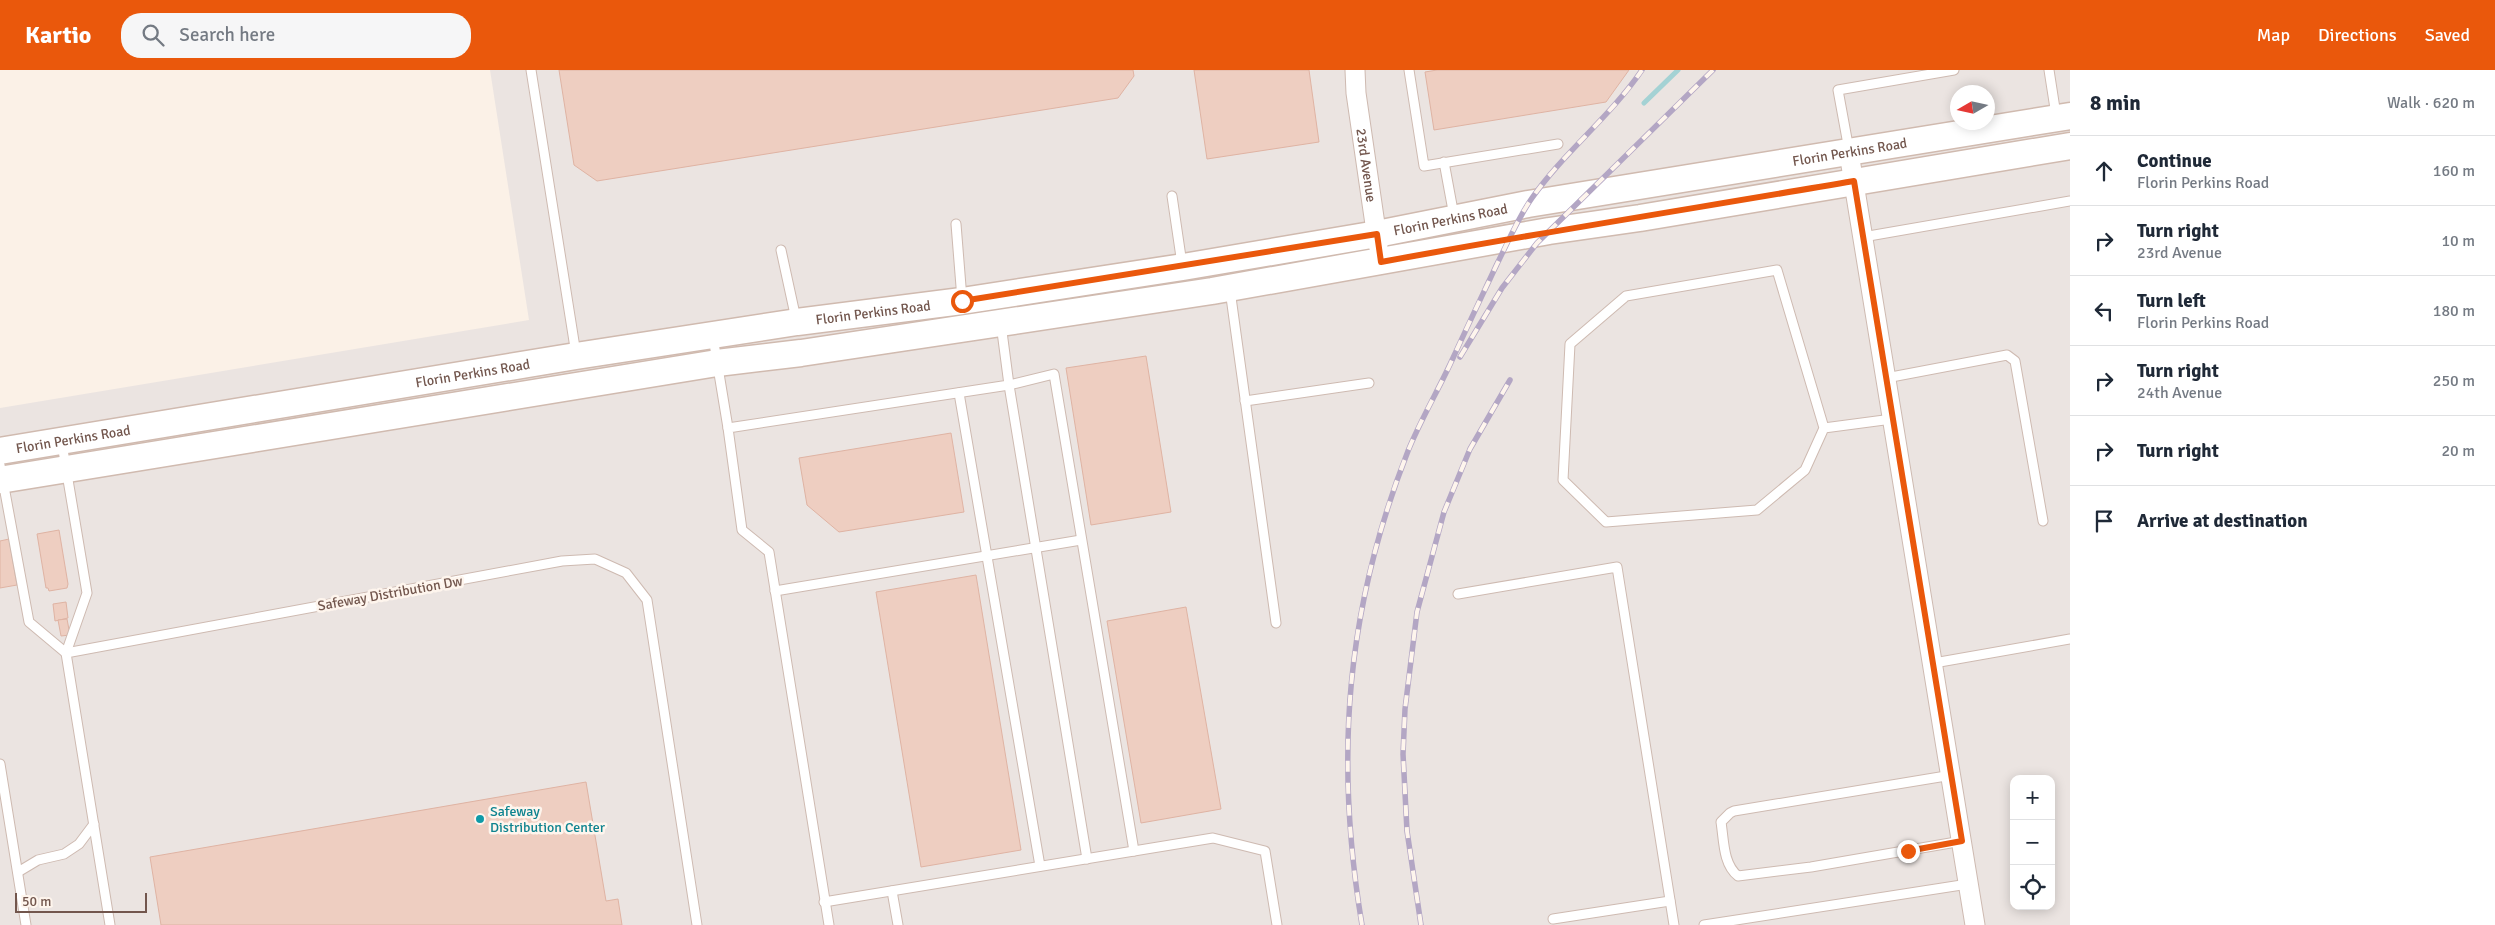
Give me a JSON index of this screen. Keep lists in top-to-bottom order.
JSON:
{
  "streets": {
    "main road": ["Florin Perkins Road"],
    "street": ["23rd Avenue"],
    "lane": ["Safeway Distribution Dw"]
  },
  "crossings": [
    ["Florin Perkins Road", "23rd Avenue"]
  ],
  "places": ["Safeway Distribution Center"],
  "scale_bar": "50 m",
  "north": "left",
  "page": {
    "header": "Kartio",
    "search": "Search here",
    "nav": ["Map", "Directions", "Saved"],
    "heading": ["8 min", "Walk · 620 m"],
    "list": [
      ["Continue", "Florin Perkins Road", "160 m"],
      ["Turn right", "23rd Avenue", "10 m"],
      ["Turn left", "Florin Perkins Road", "180 m"],
      ["Turn right", "24th Avenue", "250 m"],
      ["Turn right", "20 m"],
      "Arrive at destination"
    ],
    "map_buttons": ["+", "−"],
    "scale": "50 m"
  }
}
